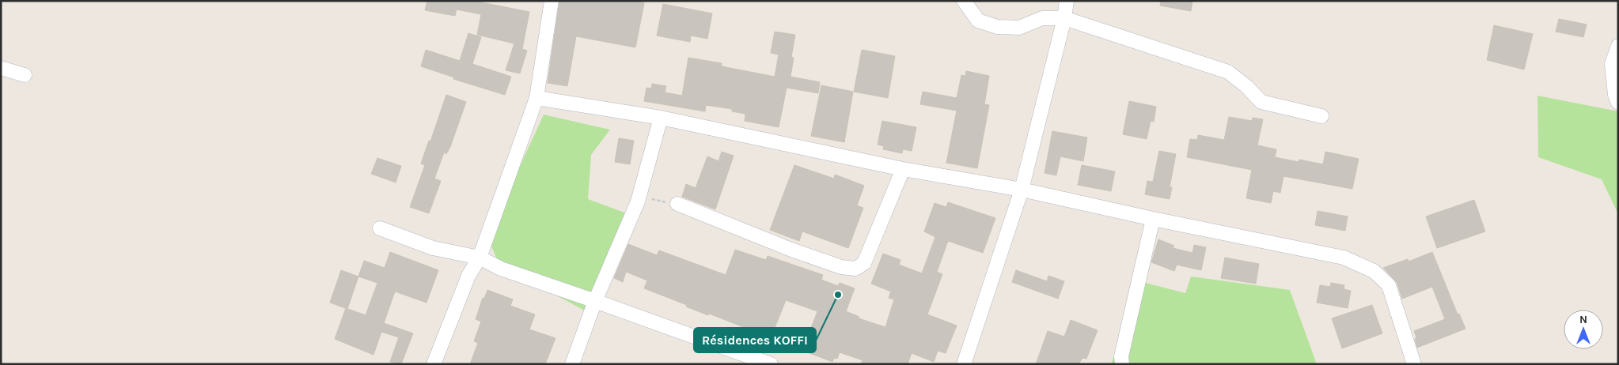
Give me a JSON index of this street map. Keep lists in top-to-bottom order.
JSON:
{
  "places": ["Résidences KOFFI"],
  "north": "top"
}
